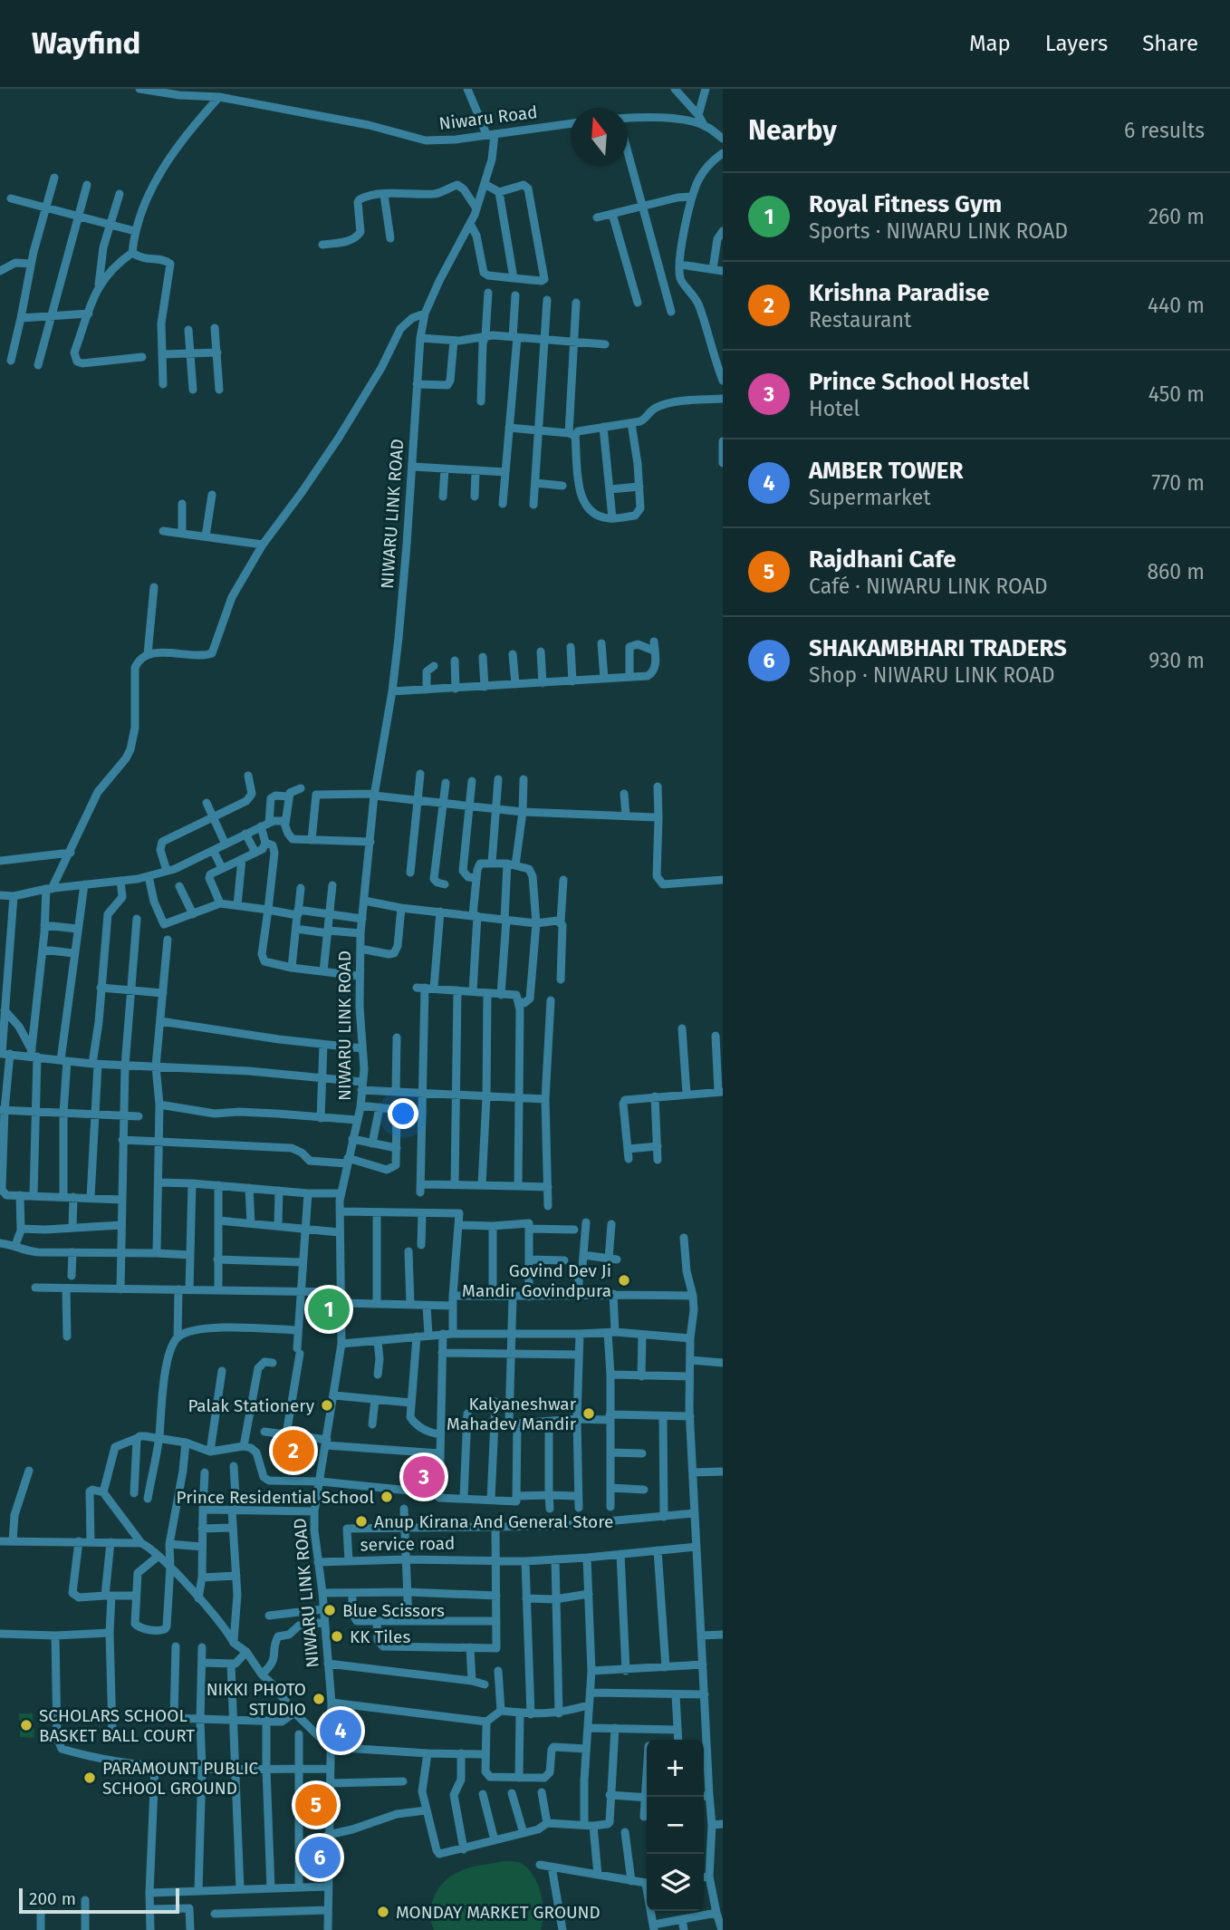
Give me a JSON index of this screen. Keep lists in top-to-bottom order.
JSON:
{
  "streets": {
    "street": ["Niwaru Road", "NIWARU LINK ROAD", "service road"]
  },
  "crossings": [
    ["Niwaru Road", "NIWARU LINK ROAD"],
    ["NIWARU LINK ROAD", "service road"]
  ],
  "places": [
    "Govind Dev Ji Mandir Govindpura",
    "Palak Stationery",
    "Kalyaneshwar Mahadev Mandir",
    "Prince Residential School",
    "Anup Kirana And General Store",
    "Blue Scissors",
    "KK Tiles",
    "NIKKI PHOTO STUDIO",
    "SCHOLARS SCHOOL BASKET BALL COURT",
    "PARAMOUNT PUBLIC SCHOOL GROUND",
    "MONDAY MARKET GROUND"
  ],
  "scale_bar": "200 m",
  "north": "top",
  "page": {
    "header": "Wayfind",
    "nav": ["Map", "Layers", "Share"],
    "heading": ["Nearby", "6 results"],
    "list": [
      {
        "mark": "1",
        "name": "Royal Fitness Gym",
        "note": "Sports · NIWARU LINK ROAD",
        "value": "260 m"
      },
      {
        "mark": "2",
        "name": "Krishna Paradise",
        "note": "Restaurant",
        "value": "440 m"
      },
      {
        "mark": "3",
        "name": "Prince School Hostel",
        "note": "Hotel",
        "value": "450 m"
      },
      {
        "mark": "4",
        "name": "AMBER TOWER",
        "note": "Supermarket",
        "value": "770 m"
      },
      {
        "mark": "5",
        "name": "Rajdhani Cafe",
        "note": "Café · NIWARU LINK ROAD",
        "value": "860 m"
      },
      {
        "mark": "6",
        "name": "SHAKAMBHARI TRADERS",
        "note": "Shop · NIWARU LINK ROAD",
        "value": "930 m"
      }
    ],
    "pins": [
      "1",
      "2",
      "3",
      "4",
      "5",
      "6"
    ],
    "map_buttons": ["+", "−"],
    "scale": "200 m"
  }
}
